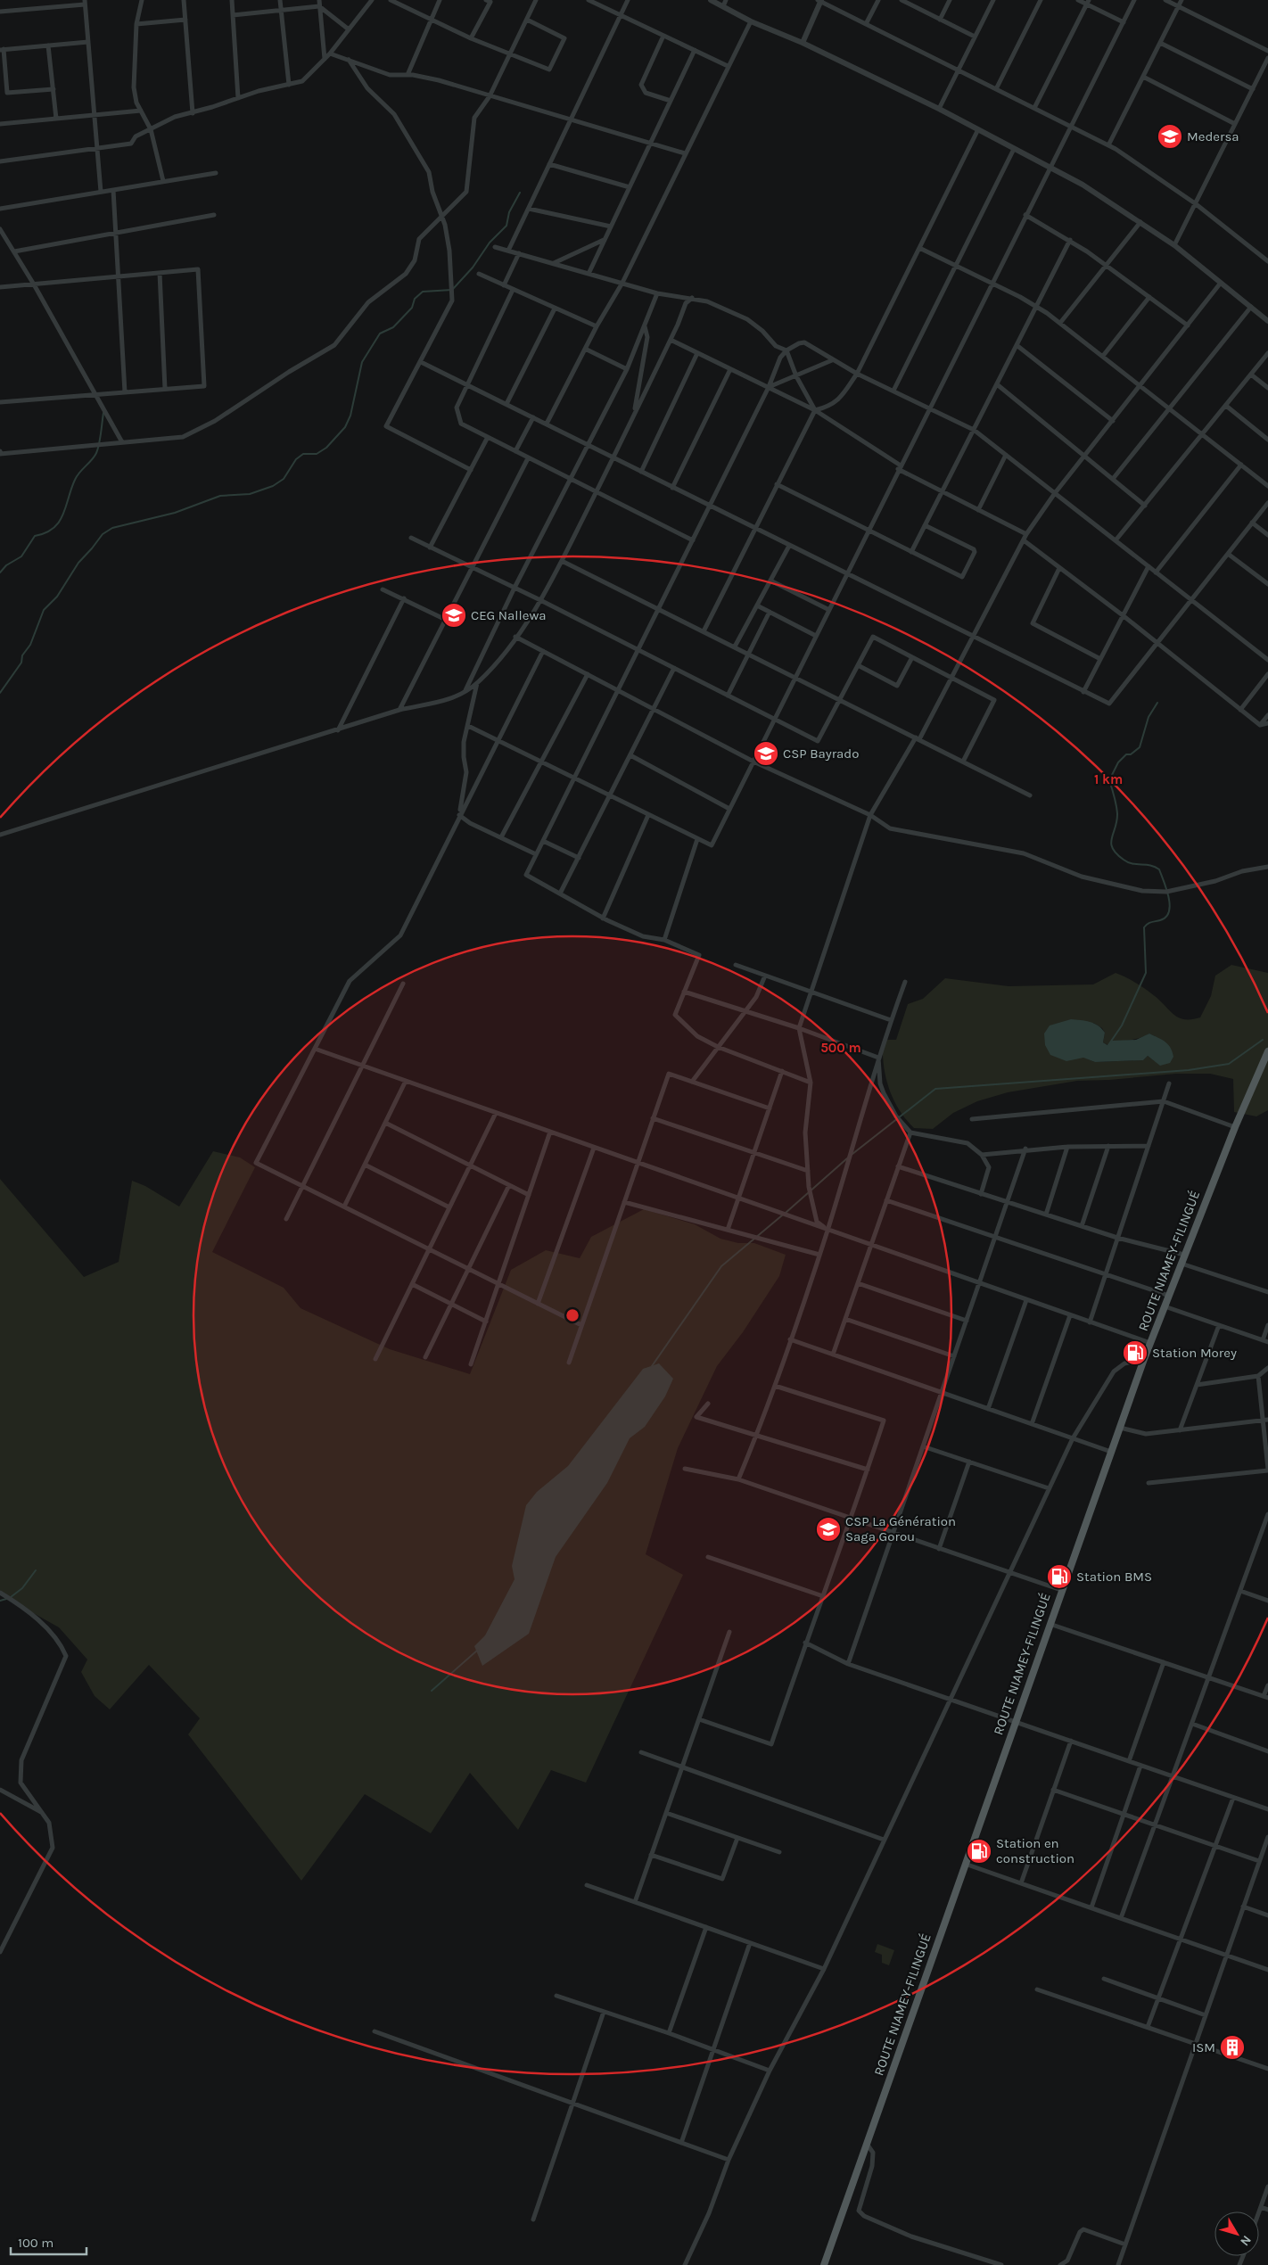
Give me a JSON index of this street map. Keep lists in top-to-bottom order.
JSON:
{
  "streets": {
    "main road": ["ROUTE NIAMEY-FILINGUÉ"]
  },
  "places": {
    "school or university": [
      "Medersa",
      "CEG Nallewa",
      "CSP Bayrado",
      "CSP La Génération Saga Gorou"
    ],
    "fuel station": ["Station Morey", "Station BMS", "Station en construction"],
    "building": ["ISM"]
  },
  "scale_bar": "100 m",
  "north": "bottom right",
  "rings": ["1 km", "500 m"]
}
